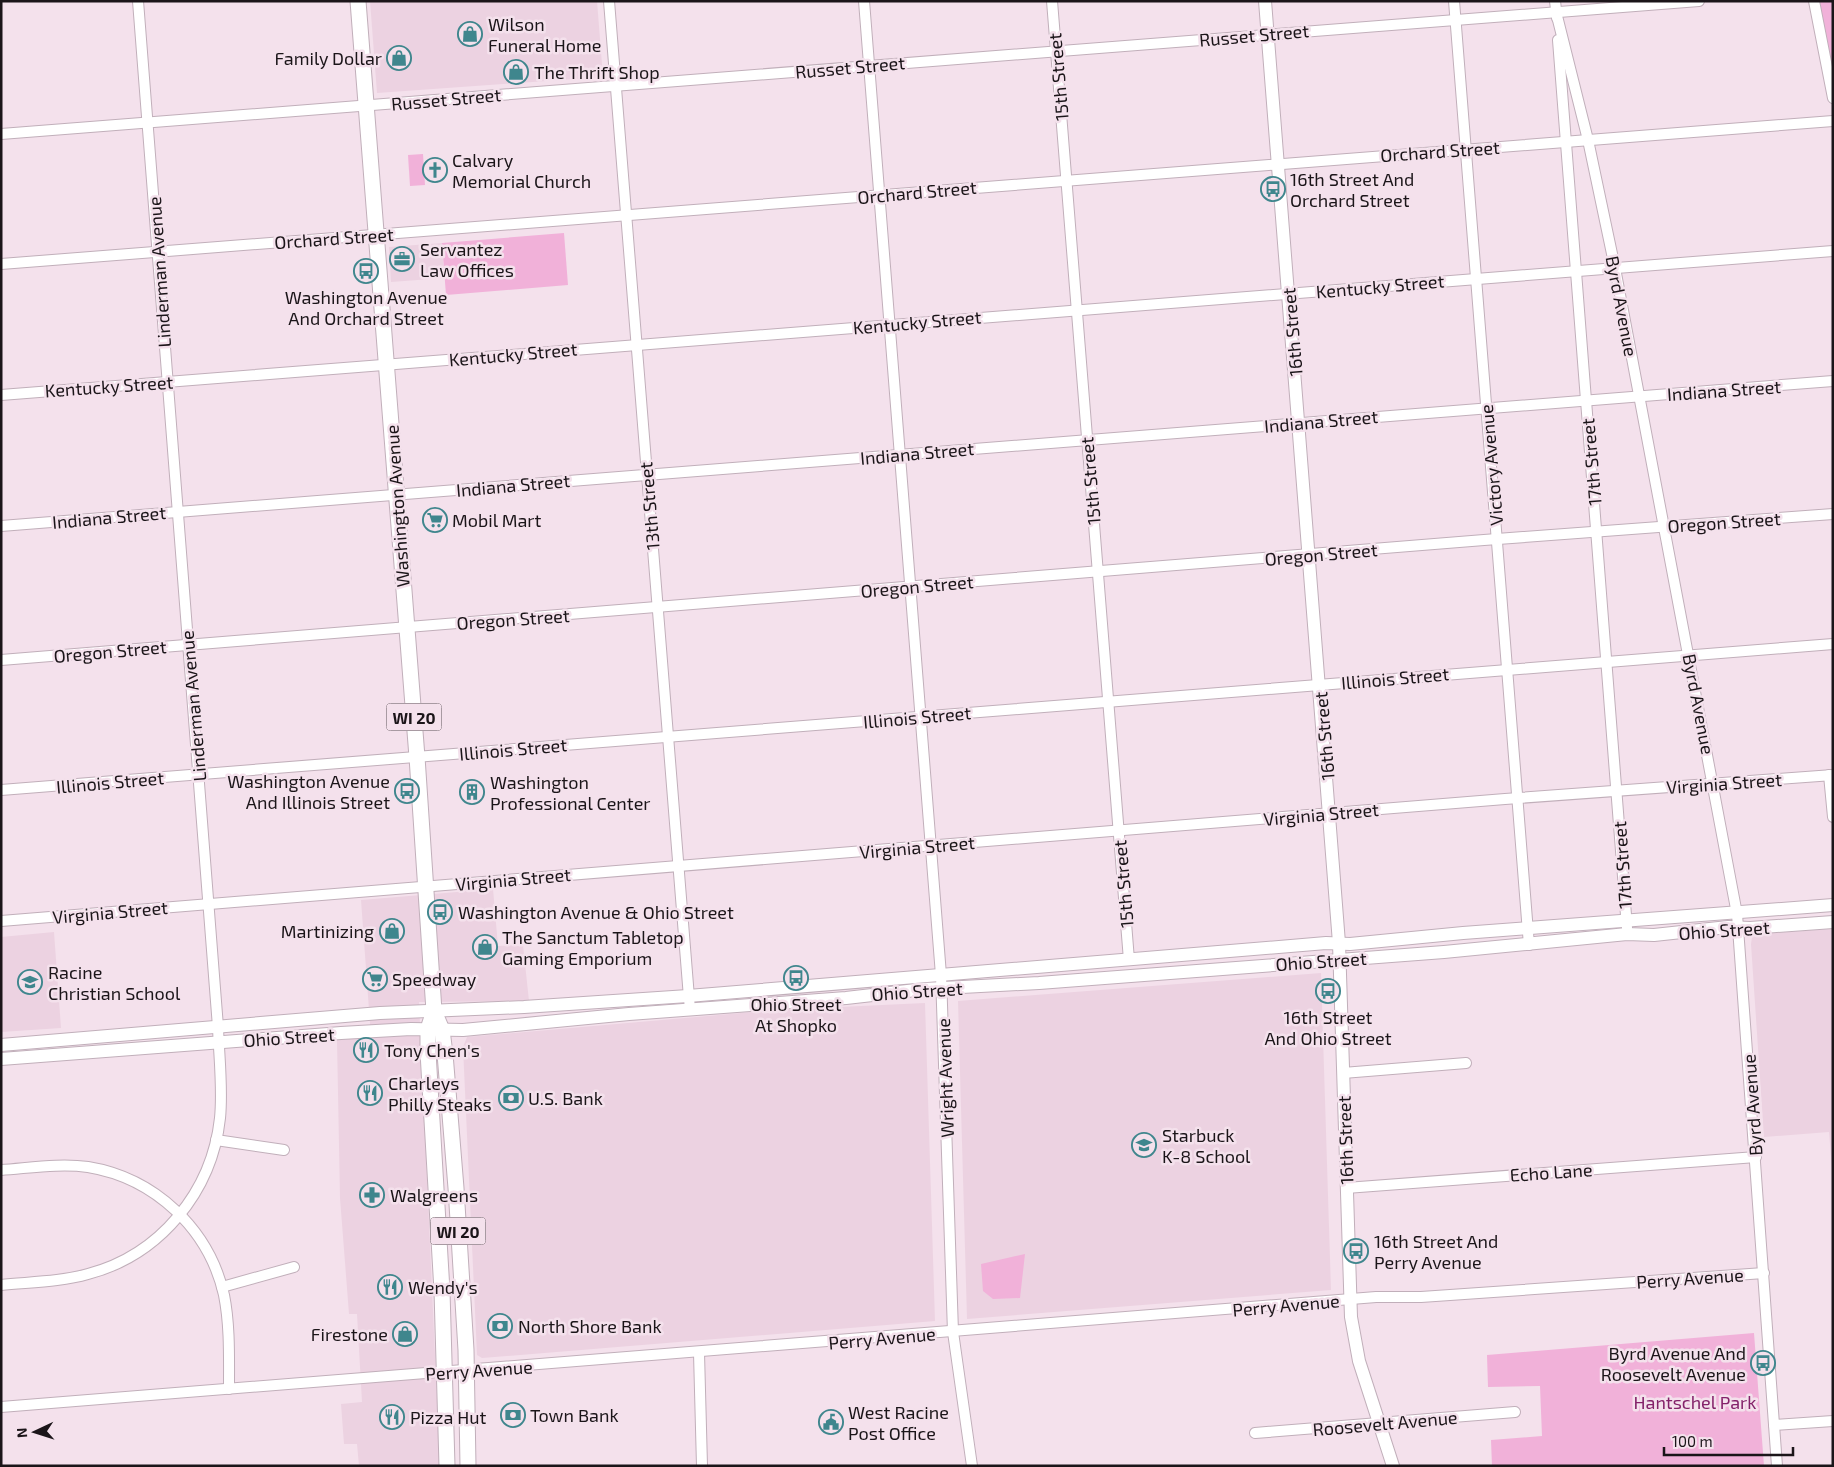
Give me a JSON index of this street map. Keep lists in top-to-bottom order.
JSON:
{
  "streets": {
    "main road": ["Washington Avenue", "WI 20"],
    "street": [
      "Russet Street",
      "15th Street",
      "Orchard Street",
      "Linderman Avenue",
      "Kentucky Street",
      "Byrd Avenue",
      "16th Street",
      "Indiana Street",
      "17th Street",
      "Victory Avenue",
      "13th Street",
      "Oregon Street",
      "Illinois Street",
      "Virginia Street",
      "Ohio Street",
      "Wright Avenue",
      "Echo Lane",
      "Perry Avenue",
      "Roosevelt Avenue"
    ]
  },
  "crossings": [
    ["Russet Street", "15th Street"],
    ["Russet Street", "Linderman Avenue"],
    ["Russet Street", "Byrd Avenue"],
    ["Russet Street", "16th Street"],
    ["Russet Street", "17th Street"],
    ["Russet Street", "Victory Avenue"],
    ["Russet Street", "Washington Avenue"],
    ["Russet Street", "13th Street"],
    ["Russet Street", "Wright Avenue"],
    ["15th Street", "Orchard Street"],
    ["15th Street", "Kentucky Street"],
    ["15th Street", "Indiana Street"],
    ["15th Street", "Oregon Street"],
    ["15th Street", "Illinois Street"],
    ["15th Street", "Virginia Street"],
    ["15th Street", "Ohio Street"],
    ["Orchard Street", "Linderman Avenue"],
    ["Orchard Street", "Byrd Avenue"],
    ["Orchard Street", "16th Street"],
    ["Orchard Street", "17th Street"],
    ["Orchard Street", "Victory Avenue"],
    ["Orchard Street", "Washington Avenue"],
    ["Orchard Street", "13th Street"],
    ["Orchard Street", "Wright Avenue"],
    ["Linderman Avenue", "Kentucky Street"],
    ["Linderman Avenue", "Indiana Street"],
    ["Linderman Avenue", "Oregon Street"],
    ["Linderman Avenue", "Illinois Street"],
    ["Linderman Avenue", "Virginia Street"],
    ["Linderman Avenue", "Ohio Street"],
    ["Kentucky Street", "Byrd Avenue"],
    ["Kentucky Street", "16th Street"],
    ["Kentucky Street", "17th Street"],
    ["Kentucky Street", "Victory Avenue"],
    ["Kentucky Street", "Washington Avenue"],
    ["Kentucky Street", "13th Street"],
    ["Kentucky Street", "Wright Avenue"],
    ["Byrd Avenue", "Indiana Street"],
    ["Byrd Avenue", "17th Street"],
    ["Byrd Avenue", "Oregon Street"],
    ["Byrd Avenue", "Illinois Street"],
    ["Byrd Avenue", "Virginia Street"],
    ["Byrd Avenue", "Ohio Street"],
    ["Byrd Avenue", "Echo Lane"],
    ["Byrd Avenue", "Perry Avenue"],
    ["16th Street", "Indiana Street"],
    ["16th Street", "Oregon Street"],
    ["16th Street", "Illinois Street"],
    ["16th Street", "Virginia Street"],
    ["16th Street", "Ohio Street"],
    ["16th Street", "Echo Lane"],
    ["16th Street", "Perry Avenue"],
    ["16th Street", "Roosevelt Avenue"],
    ["Indiana Street", "17th Street"],
    ["Indiana Street", "Victory Avenue"],
    ["Indiana Street", "Washington Avenue"],
    ["Indiana Street", "13th Street"],
    ["Indiana Street", "Wright Avenue"],
    ["17th Street", "Oregon Street"],
    ["17th Street", "Illinois Street"],
    ["17th Street", "Virginia Street"],
    ["17th Street", "Ohio Street"],
    ["Victory Avenue", "Oregon Street"],
    ["Victory Avenue", "Illinois Street"],
    ["Victory Avenue", "Virginia Street"],
    ["Victory Avenue", "Ohio Street"],
    ["Washington Avenue", "Oregon Street"],
    ["Washington Avenue", "Illinois Street"],
    ["Washington Avenue", "Virginia Street"],
    ["Washington Avenue", "Ohio Street"],
    ["Washington Avenue", "Perry Avenue"],
    ["13th Street", "Oregon Street"],
    ["13th Street", "Illinois Street"],
    ["13th Street", "Virginia Street"],
    ["13th Street", "Ohio Street"],
    ["Oregon Street", "Wright Avenue"],
    ["Illinois Street", "Wright Avenue"],
    ["Virginia Street", "Wright Avenue"],
    ["Ohio Street", "Wright Avenue"],
    ["Wright Avenue", "Perry Avenue"]
  ],
  "parks": ["Hantschel Park"],
  "places": {
    "shop": [
      "Wilson Funeral Home",
      "Family Dollar",
      "The Thrift Shop",
      "Martinizing",
      "The Sanctum Tabletop Gaming Emporium",
      "Firestone"
    ],
    "church": ["Calvary Memorial Church"],
    "bus stop": [
      "16th Street And Orchard Street",
      "Washington Avenue And Orchard Street",
      "Washington Avenue And Illinois Street",
      "Washington Avenue & Ohio Street",
      "Ohio Street At Shopko",
      "16th Street And Ohio Street",
      "16th Street And Perry Avenue",
      "Byrd Avenue And Roosevelt Avenue"
    ],
    "office": ["Servantez Law Offices"],
    "supermarket": ["Mobil Mart", "Speedway"],
    "building": ["Washington Professional Center"],
    "school or university": ["Racine Christian School", "Starbuck K-8 School"],
    "restaurant": [
      "Tony Chen's",
      "Charleys Philly Steaks",
      "Wendy's",
      "Pizza Hut"
    ],
    "bank": ["U.S. Bank", "North Shore Bank", "Town Bank"],
    "pharmacy": ["Walgreens"],
    "public building": ["West Racine Post Office"]
  },
  "scale_bar": "100 m",
  "north": "left"
}
